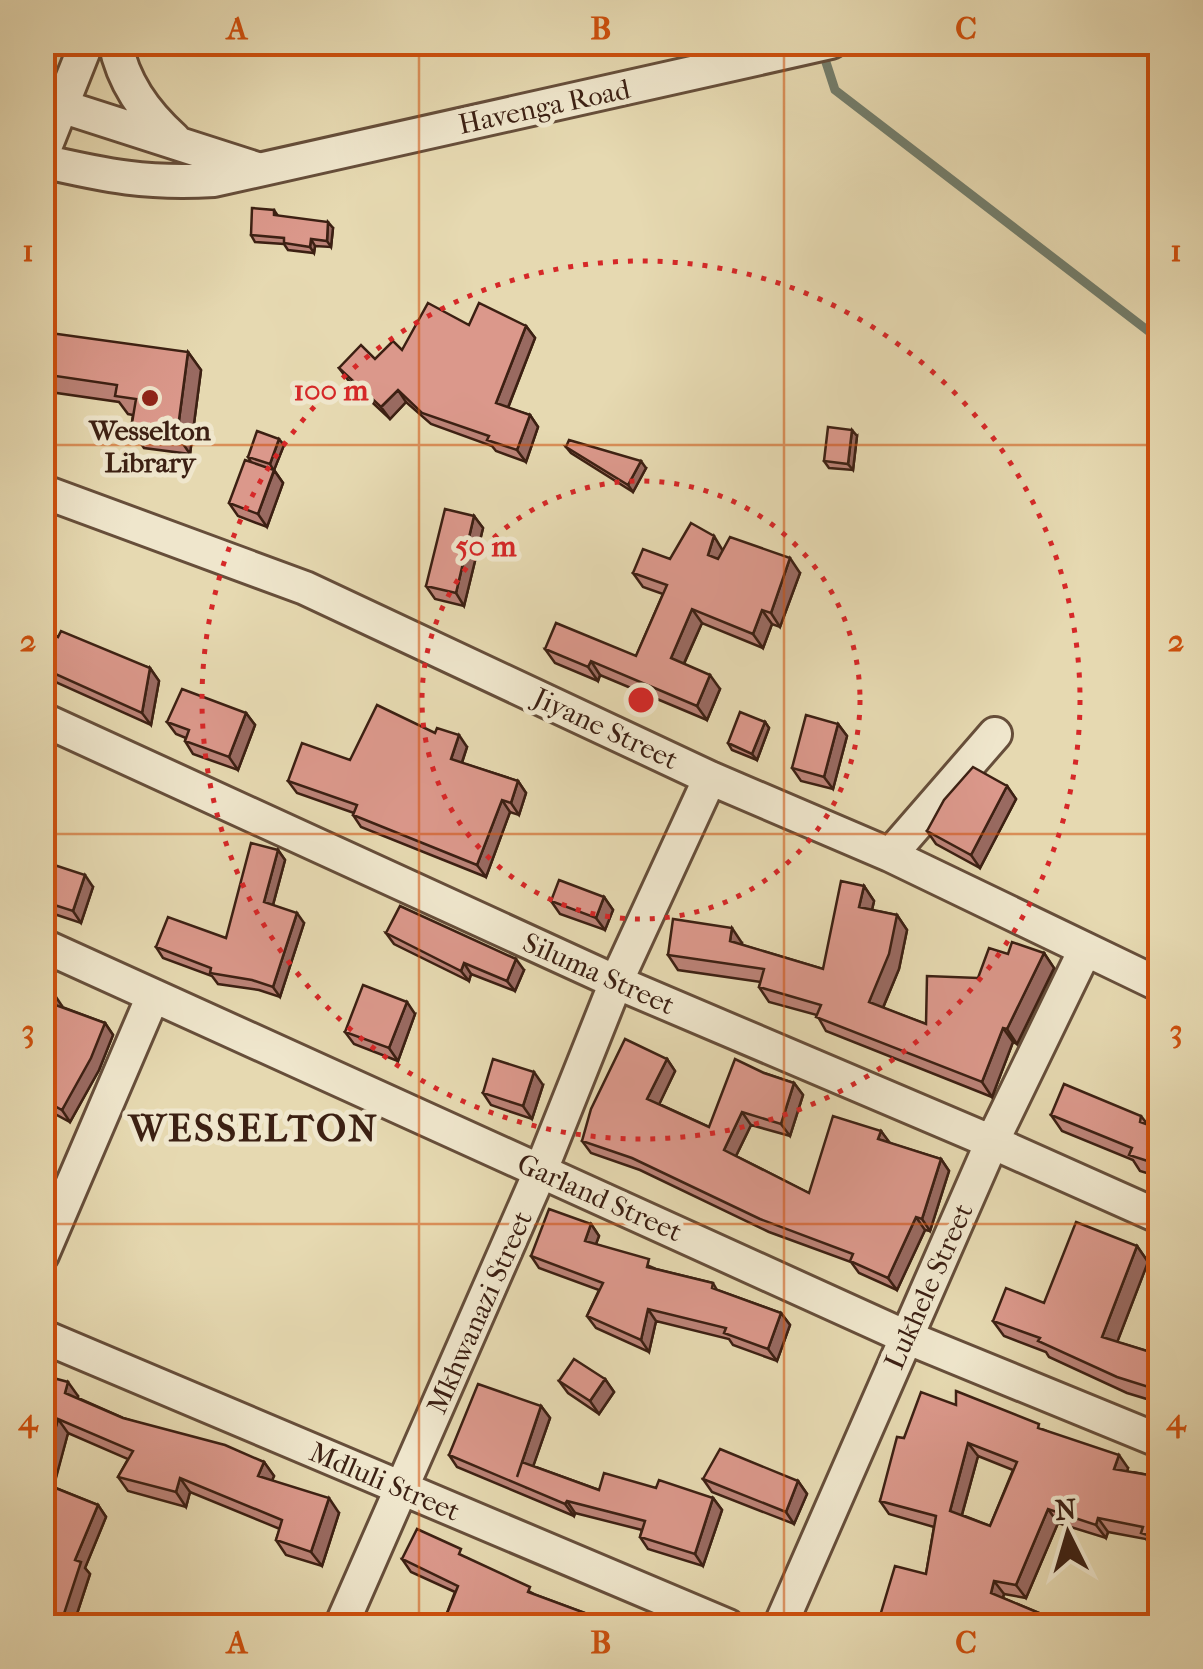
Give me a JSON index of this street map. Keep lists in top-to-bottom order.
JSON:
{
  "streets": {
    "street": [
      "Havenga Road",
      "Jiyane Street",
      "Siluma Street",
      "Garland Street",
      "Lukhele Street",
      "Mkhwanazi Street",
      "Mdluli Street"
    ]
  },
  "crossings": [
    ["Jiyane Street", "Lukhele Street"],
    ["Jiyane Street", "Mkhwanazi Street"],
    ["Siluma Street", "Lukhele Street"],
    ["Siluma Street", "Mkhwanazi Street"],
    ["Garland Street", "Lukhele Street"],
    ["Garland Street", "Mkhwanazi Street"],
    ["Mkhwanazi Street", "Mdluli Street"]
  ],
  "districts": ["WESSELTON"],
  "places": ["Wesselton Library"],
  "north": "top",
  "grid": {
    "columns": ["A", "B", "C"],
    "rows": [
      "1",
      "2",
      "3",
      "4"
    ]
  },
  "rings": ["100 m", "50 m"]
}
